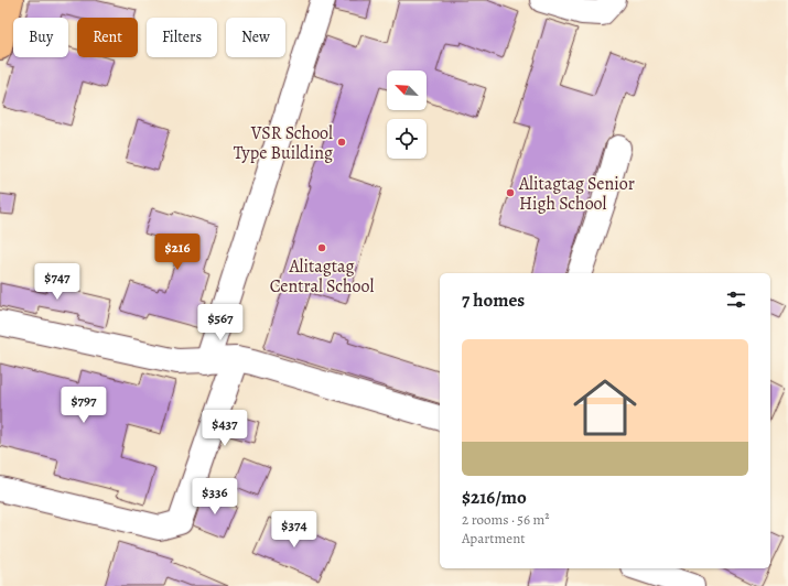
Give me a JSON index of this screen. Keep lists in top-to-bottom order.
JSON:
{
  "places": ["VSR School Type Building", "Alitagtag Senior High School", "Alitagtag Central School"],
  "north": "top left",
  "page": {
    "chip": [
      "Buy",
      "Rent",
      "Filters",
      "New"
    ],
    "price": [
      "$216",
      "$747",
      "$567",
      "$797",
      "$437",
      "$336",
      "$374"
    ],
    "heading": "7 homes",
    "list": [
      {
        "name": "$216/mo",
        "note": "2 rooms · 56 m² · Apartment"
      }
    ]
  }
}
